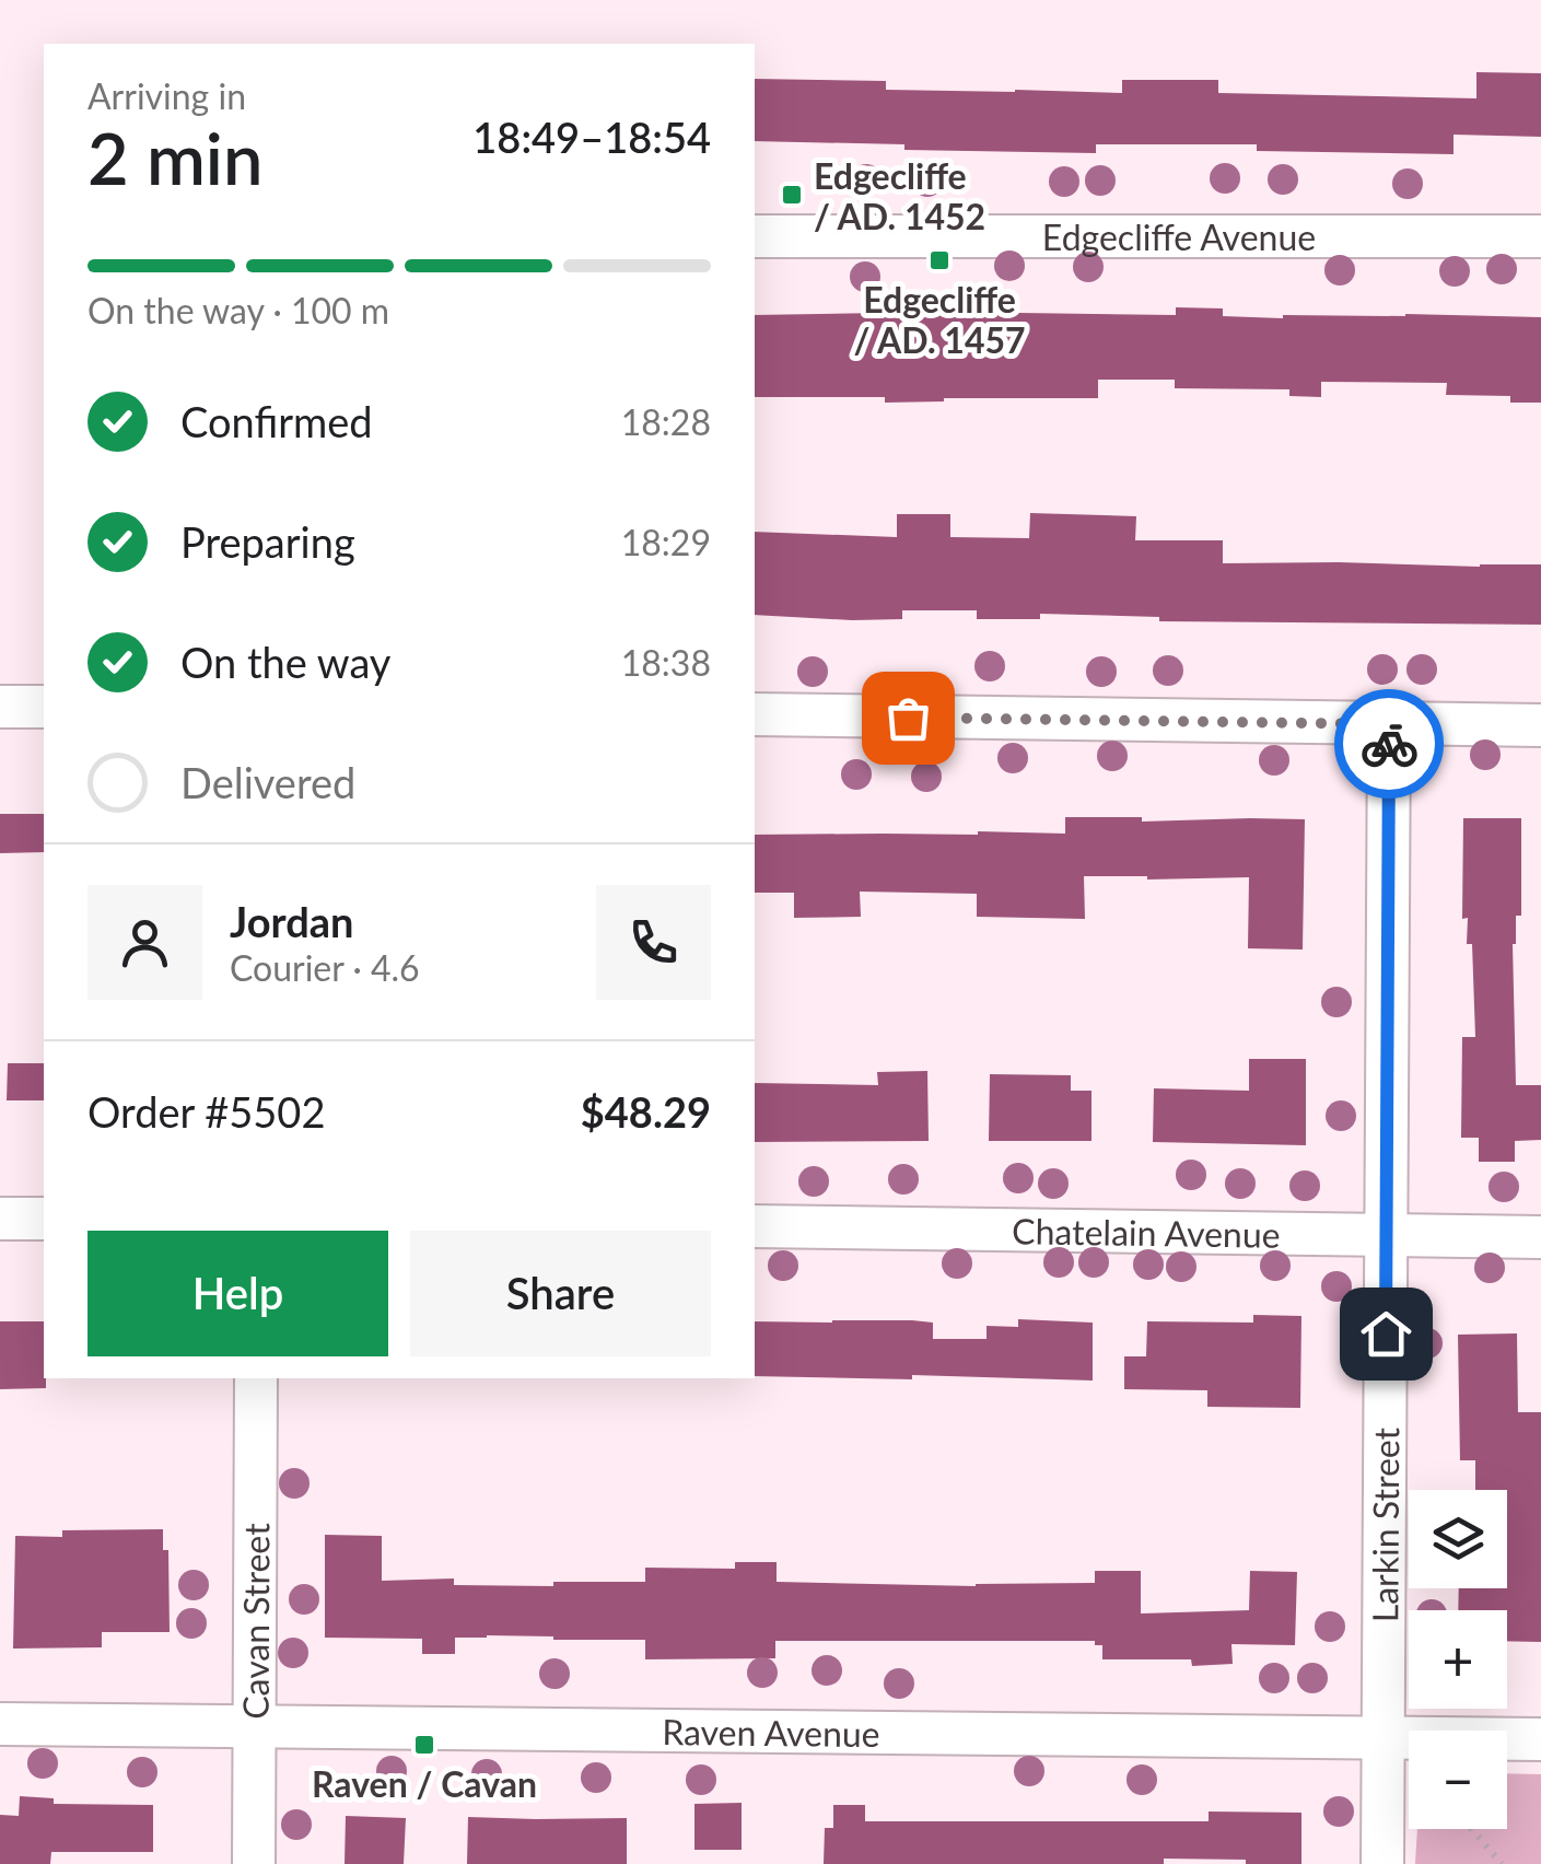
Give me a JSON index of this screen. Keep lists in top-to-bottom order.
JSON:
{
  "streets": {
    "street": [
      "Edgecliffe Avenue",
      "Chatelain Avenue",
      "Larkin Street",
      "Cavan Street",
      "Raven Avenue"
    ]
  },
  "crossings": [
    ["Chatelain Avenue", "Larkin Street"],
    ["Larkin Street", "Raven Avenue"],
    ["Cavan Street", "Raven Avenue"]
  ],
  "places": {
    "transit": ["Edgecliffe / AD. 1452", "Edgecliffe / AD. 1457", "Raven / Cavan"]
  },
  "page": {
    "heading": ["2 min", "Arriving in", "18:49–18:54"],
    "panel": [
      "Jordan",
      "Courier · 4.6",
      "Order #5502",
      "$48.29"
    ],
    "bar": "On the way · 100 m",
    "list": [
      ["Confirmed", "18:28"],
      ["Preparing", "18:29"],
      ["On the way", "18:38"],
      "Delivered"
    ],
    "buttons": ["Help", "Share"],
    "map_buttons": ["+", "−"]
  }
}
